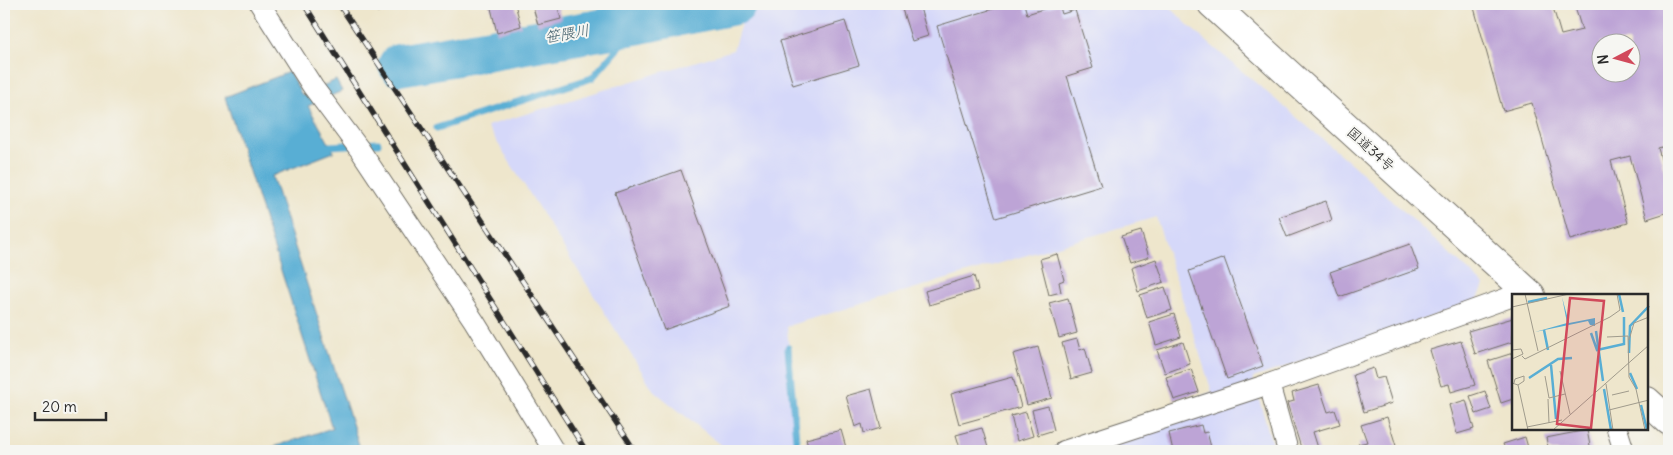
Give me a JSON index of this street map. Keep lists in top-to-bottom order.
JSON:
{
  "streets": {
    "highway": ["国道34号"]
  },
  "water": ["笹隈川"],
  "scale_bar": "20 m",
  "north": "left"
}
